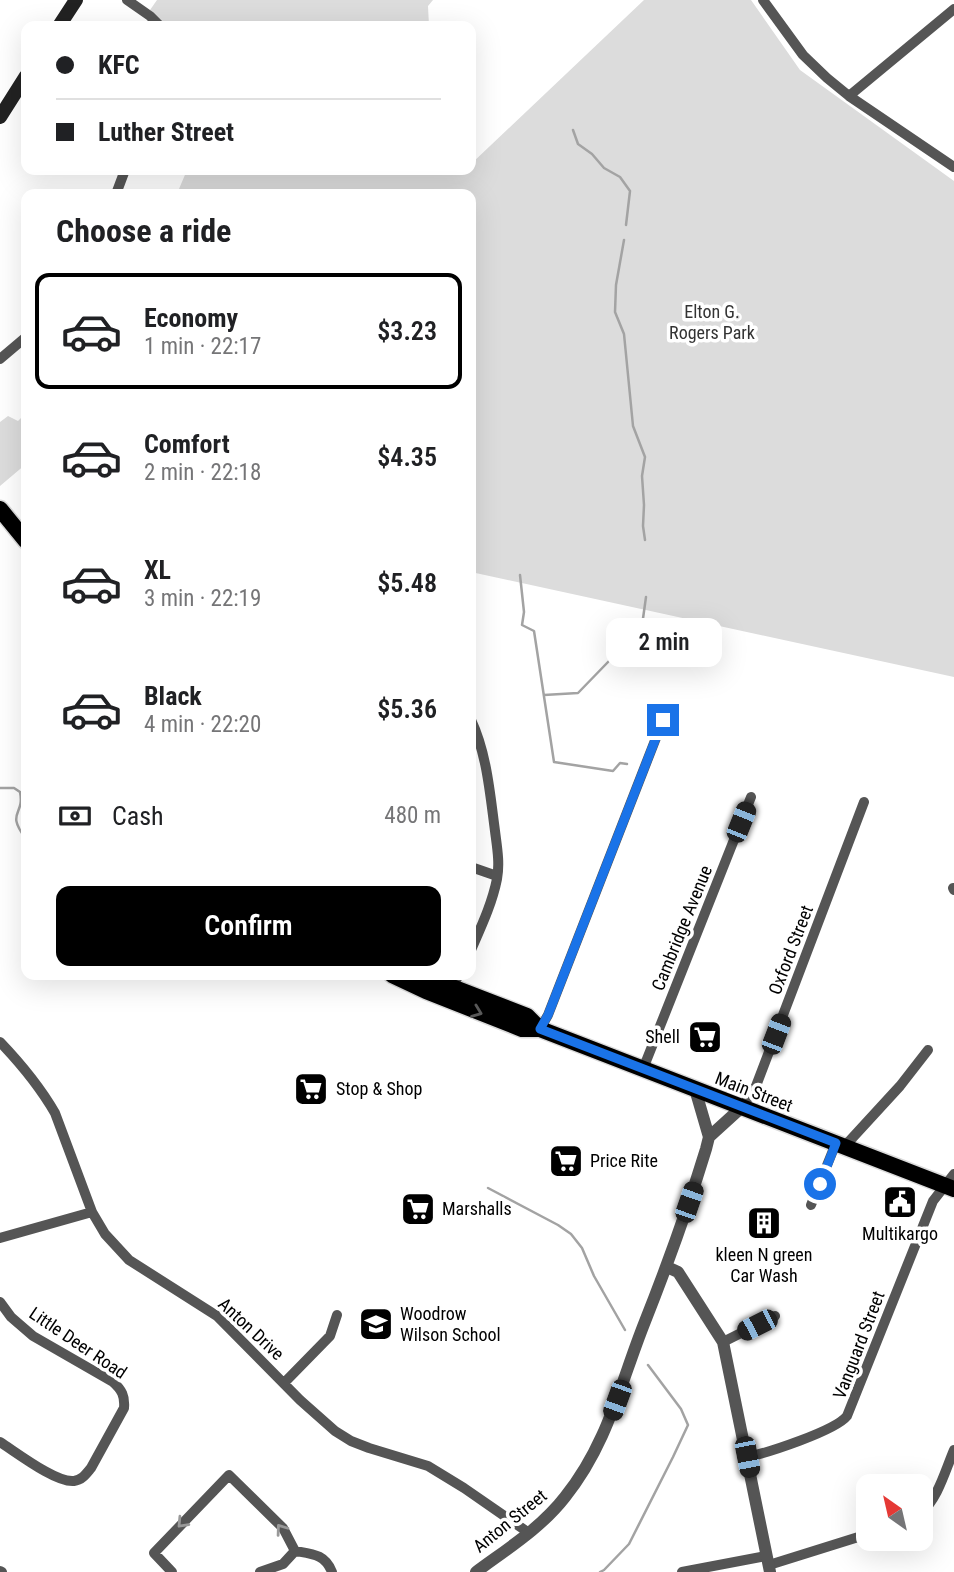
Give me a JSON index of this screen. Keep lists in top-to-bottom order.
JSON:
{
  "streets": {
    "main road": ["Main Street"],
    "street": [
      "Cambridge Avenue",
      "Oxford Street",
      "Anton Drive",
      "Little Deer Road",
      "Vanguard Street",
      "Anton Street"
    ]
  },
  "crossings": [
    ["Cambridge Avenue", "Main Street"],
    ["Oxford Street", "Main Street"],
    ["Main Street", "Vanguard Street"],
    ["Anton Drive", "Anton Street"]
  ],
  "parks": ["Elton G. Rogers Park"],
  "places": {
    "supermarket": [
      "Shell",
      "Stop & Shop",
      "Price Rite",
      "Marshalls"
    ],
    "public building": ["Multikargo"],
    "building": ["kleen N green Car Wash"],
    "school or university": ["Woodrow Wilson School"]
  },
  "north": "top left",
  "page": {
    "banner": ["KFC", "Luther Street"],
    "heading": "Choose a ride",
    "list": [
      {
        "name": "Economy",
        "note": "1 min · 22:17",
        "value": "$3.23"
      },
      {
        "name": "Comfort",
        "note": "2 min · 22:18",
        "value": "$4.35"
      },
      {
        "name": "XL",
        "note": "3 min · 22:19",
        "value": "$5.48"
      },
      {
        "name": "Black",
        "note": "4 min · 22:20",
        "value": "$5.36"
      }
    ],
    "bubble": "2 min",
    "pay": ["Cash", "480 m"],
    "buttons": "Confirm"
  }
}
